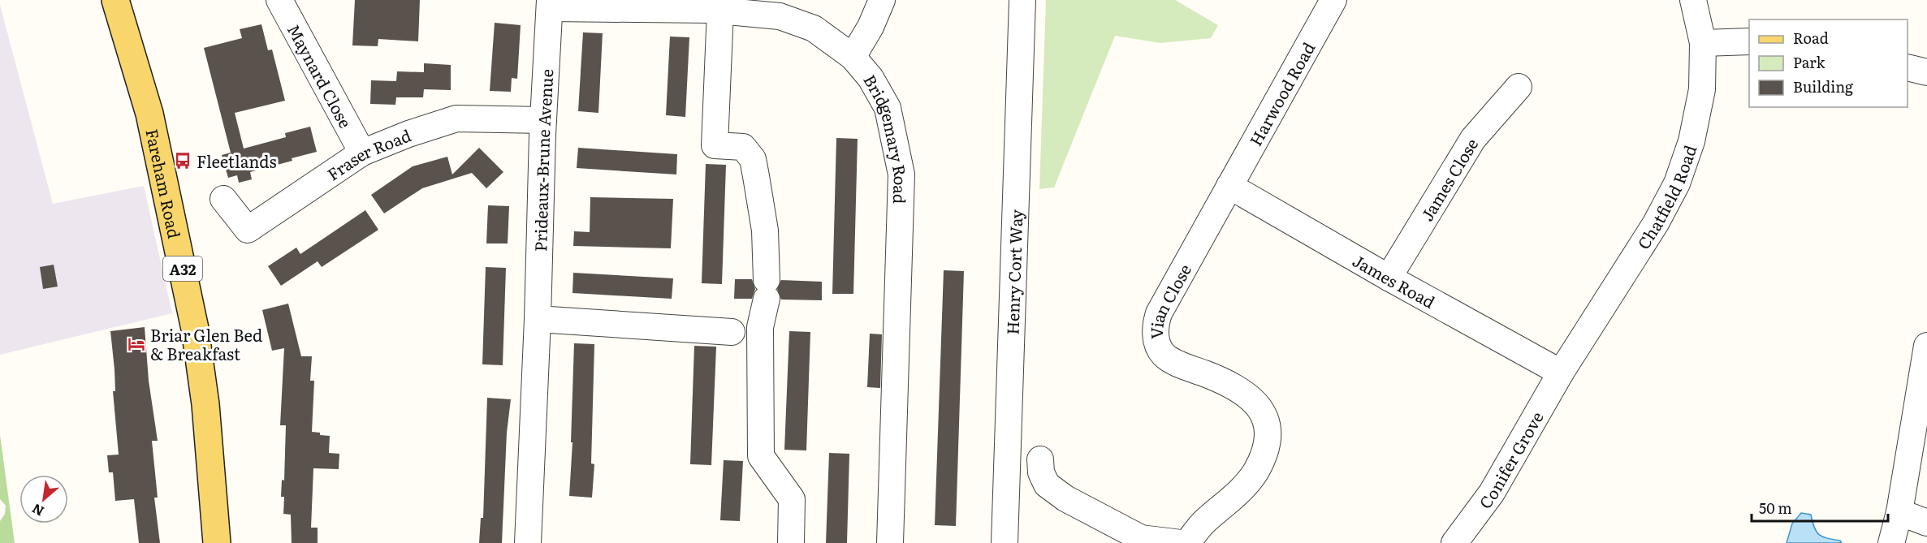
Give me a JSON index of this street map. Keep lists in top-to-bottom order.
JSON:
{
  "streets": {
    "main road": ["Fareham Road", "A32"],
    "street": [
      "Maynard Close",
      "Harwood Road",
      "Bridgemary Road",
      "Fraser Road",
      "Prideaux-Brune Avenue",
      "James Close",
      "Chatfield Road",
      "Henry Cort Way",
      "James Road",
      "Vian Close",
      "Conifer Grove"
    ]
  },
  "crossings": [
    ["Maynard Close", "Fraser Road"],
    ["Harwood Road", "James Road"],
    ["Harwood Road", "Vian Close"],
    ["Bridgemary Road", "Prideaux-Brune Avenue"],
    ["Fraser Road", "Prideaux-Brune Avenue"],
    ["James Close", "James Road"],
    ["Chatfield Road", "James Road"],
    ["Chatfield Road", "Conifer Grove"],
    ["James Road", "Vian Close"],
    ["James Road", "Conifer Grove"]
  ],
  "places": {
    "bus stop": ["Fleetlands"],
    "hotel": ["Briar Glen Bed & Breakfast"]
  },
  "legend": ["Road", "Park", "Building"],
  "scale_bar": "50 m",
  "north": "bottom left"
}
